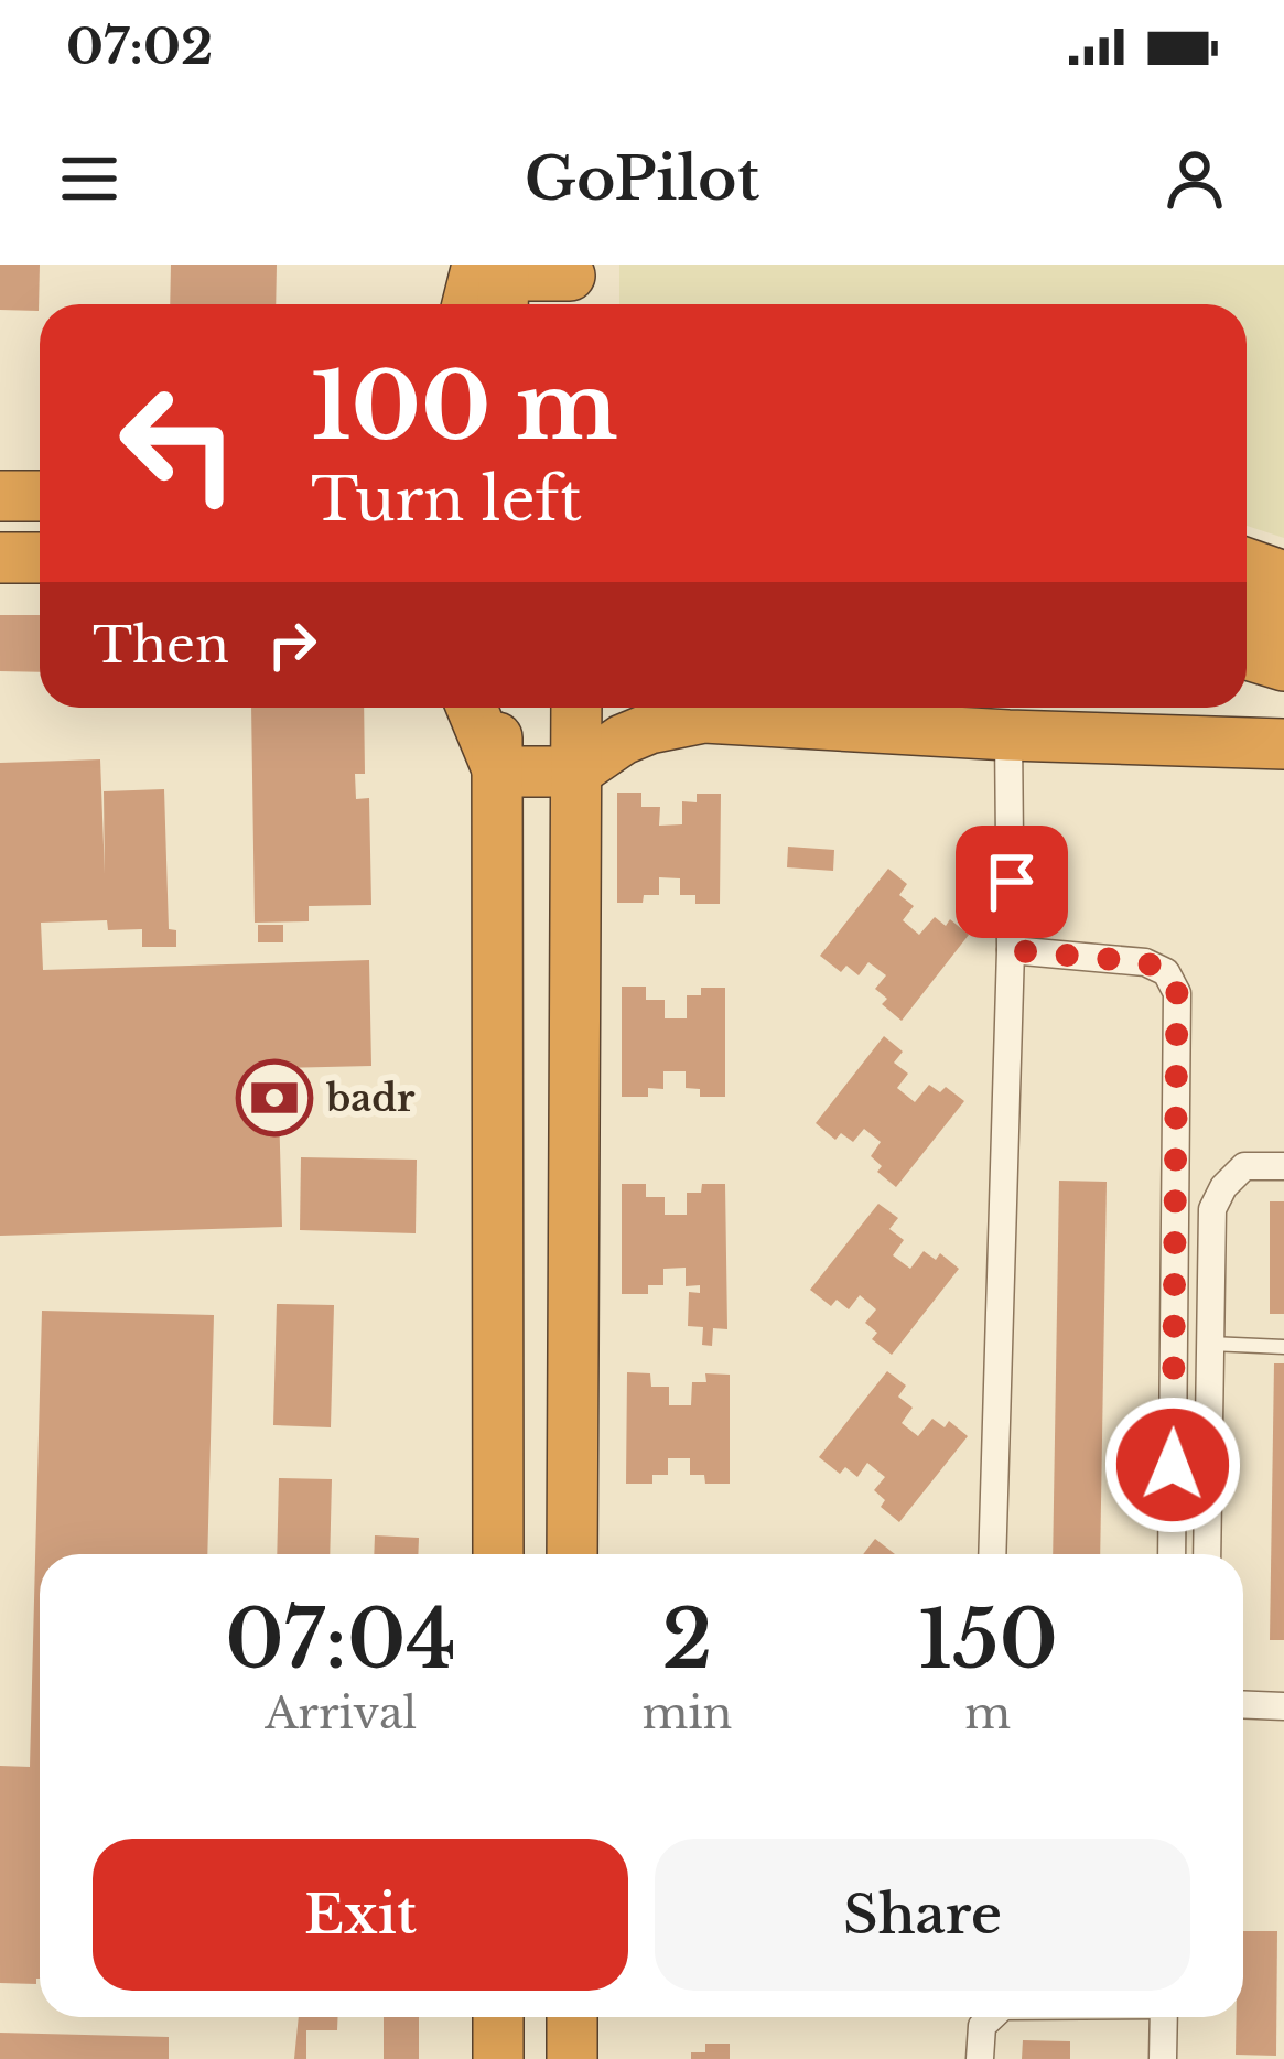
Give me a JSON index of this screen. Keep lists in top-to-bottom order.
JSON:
{
  "places": {
    "bank": ["badr"]
  },
  "page": {
    "status": "07:02",
    "header": "GoPilot",
    "turn": ["100 m", "Turn left"],
    "then": "Then",
    "eta": [
      "07:04",
      "Arrival",
      "2",
      "min",
      "150",
      "m"
    ],
    "buttons": ["Exit", "Share"]
  }
}
